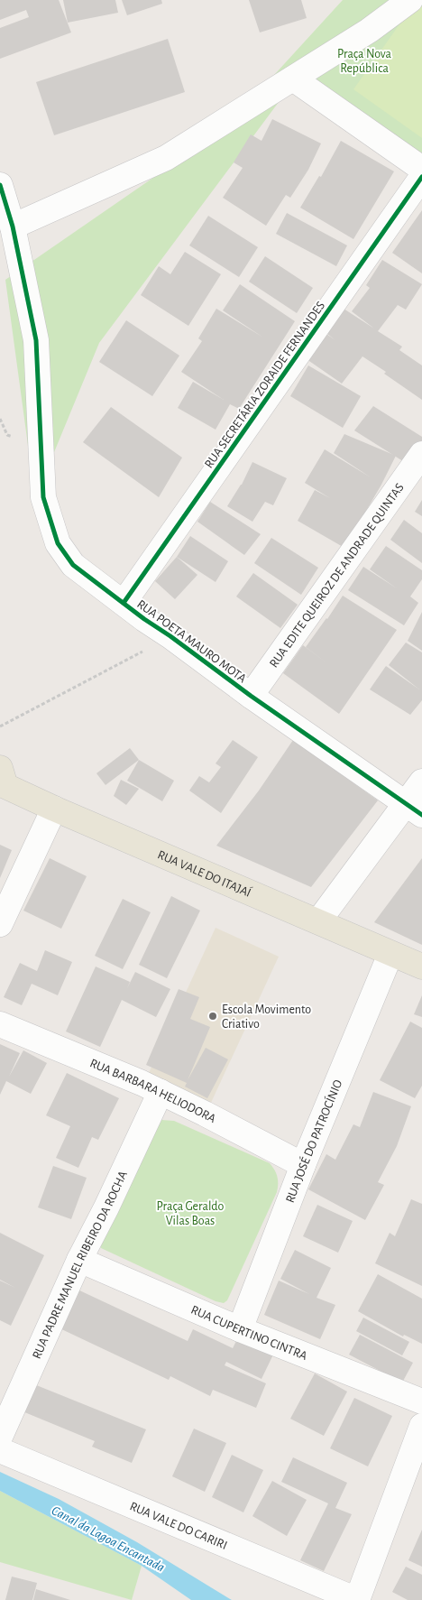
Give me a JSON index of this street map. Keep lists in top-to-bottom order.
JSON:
{
  "streets": {
    "main road": ["RUA VALE DO ITAJAÍ"],
    "street": [
      "RUA SECRETÁRIA ZORAIDE FERNANDES",
      "RUA EDITE QUEIROZ DE ANDRADE QUINTAS",
      "RUA POETA MAURO MOTA",
      "RUA BARBARA HELIODORA",
      "RUA JOSÉ DO PATROCÍNIO",
      "RUA PADRE MANUEL RIBEIRO DA ROCHA",
      "RUA CUPERTINO CINTRA",
      "RUA VALE DO CARIRI"
    ]
  },
  "crossings": [
    ["RUA SECRETÁRIA ZORAIDE FERNANDES", "RUA POETA MAURO MOTA"],
    ["RUA EDITE QUEIROZ DE ANDRADE QUINTAS", "RUA POETA MAURO MOTA"],
    ["RUA VALE DO ITAJAÍ", "RUA JOSÉ DO PATROCÍNIO"],
    ["RUA BARBARA HELIODORA", "RUA JOSÉ DO PATROCÍNIO"],
    ["RUA BARBARA HELIODORA", "RUA PADRE MANUEL RIBEIRO DA ROCHA"],
    ["RUA JOSÉ DO PATROCÍNIO", "RUA CUPERTINO CINTRA"],
    ["RUA PADRE MANUEL RIBEIRO DA ROCHA", "RUA CUPERTINO CINTRA"]
  ],
  "water": ["Canal da Lagoa Encantada"],
  "parks": ["Praça Nova República", "Praça Geraldo Vilas Boas"],
  "places": ["Escola Movimento Criativo"]
}
